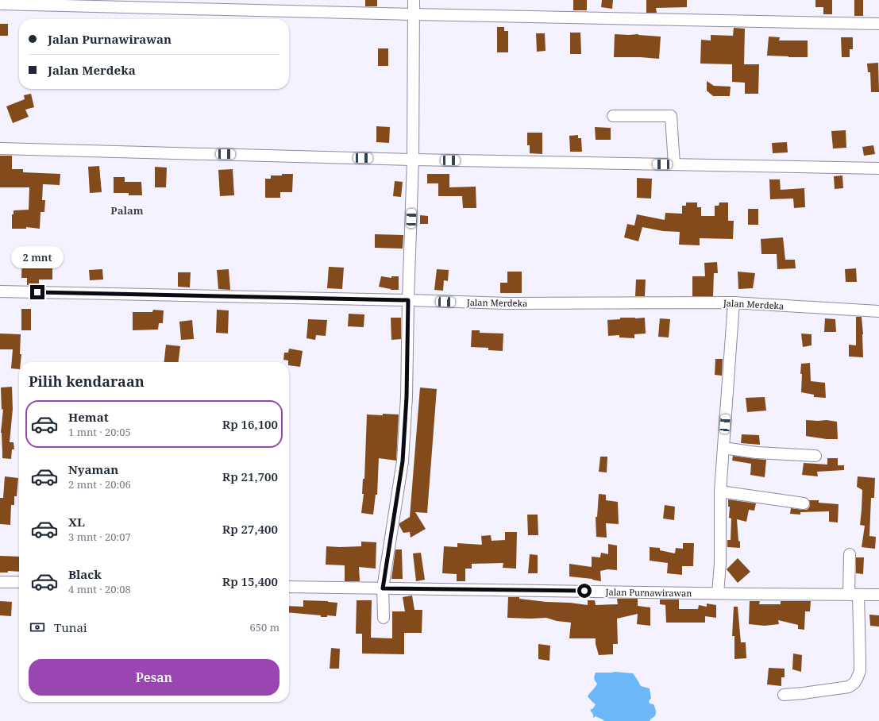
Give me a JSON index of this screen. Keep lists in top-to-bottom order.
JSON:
{
  "streets": {
    "street": ["Jalan Merdeka", "Jalan Purnawirawan"]
  },
  "districts": ["Palam"],
  "page": {
    "banner": ["Jalan Purnawirawan", "Jalan Merdeka"],
    "bubble": "2 mnt",
    "heading": "Pilih kendaraan",
    "list": [
      {
        "name": "Hemat",
        "note": "1 mnt · 20:05",
        "value": "Rp 16,100"
      },
      {
        "name": "Nyaman",
        "note": "2 mnt · 20:06",
        "value": "Rp 21,700"
      },
      {
        "name": "XL",
        "note": "3 mnt · 20:07",
        "value": "Rp 27,400"
      },
      {
        "name": "Black",
        "note": "4 mnt · 20:08",
        "value": "Rp 15,400"
      }
    ],
    "pay": ["Tunai", "650 m"],
    "buttons": "Pesan"
  }
}
